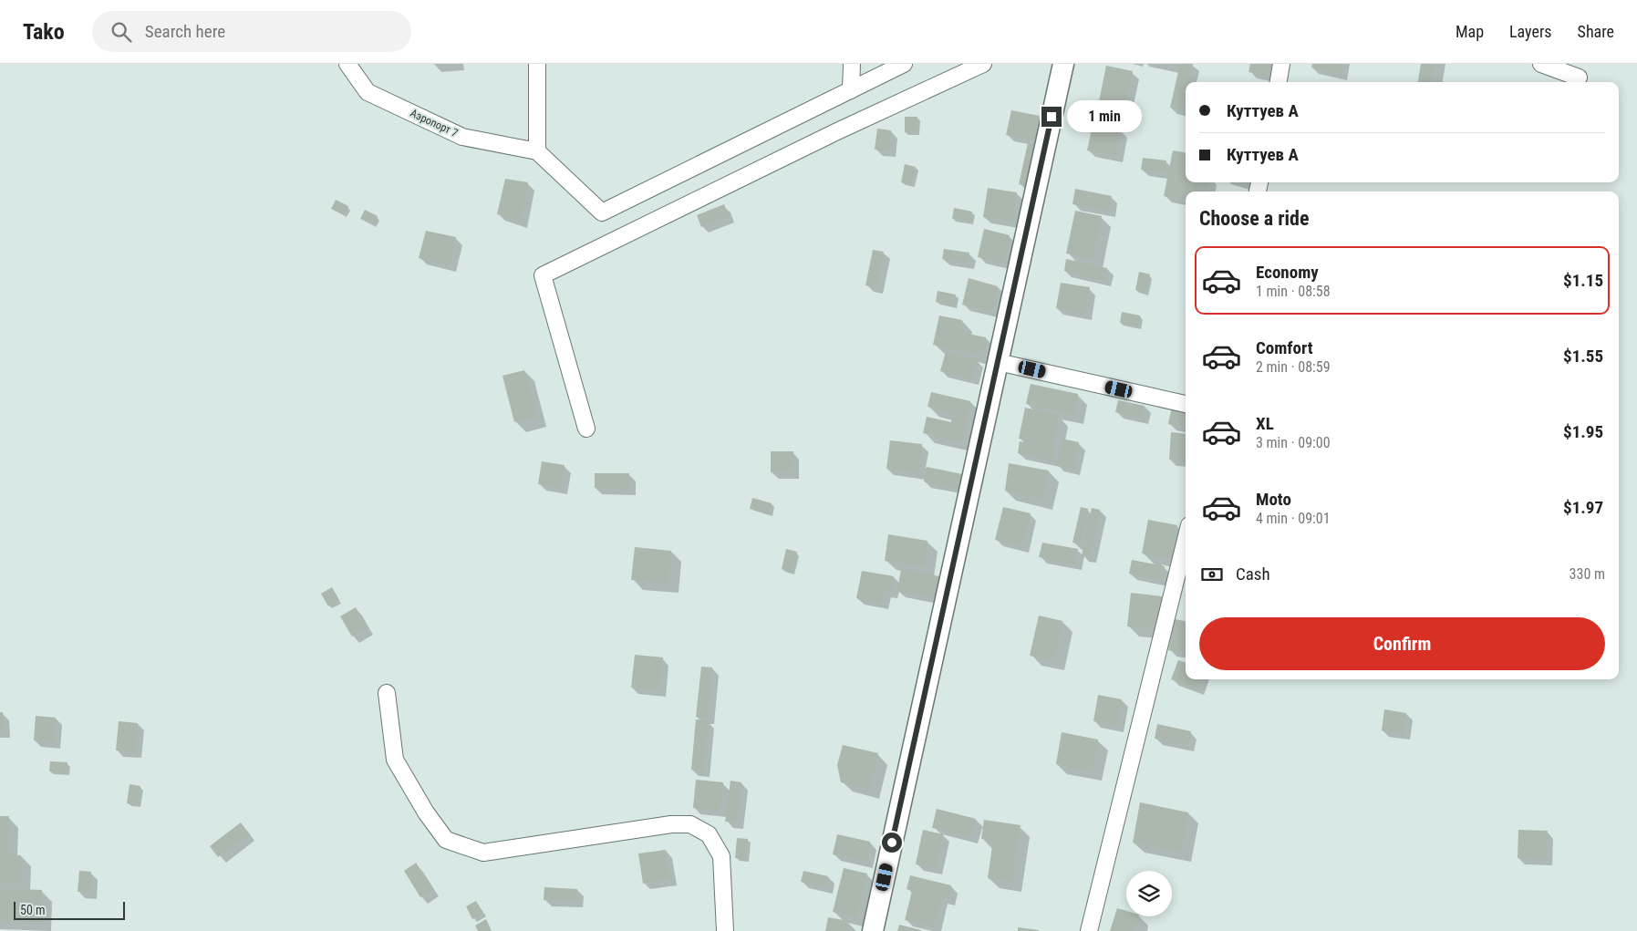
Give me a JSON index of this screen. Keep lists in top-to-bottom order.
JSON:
{
  "streets": {
    "street": ["Аэропорт 7"]
  },
  "scale_bar": "50 m",
  "page": {
    "header": "Tako",
    "search": "Search here",
    "nav": ["Map", "Layers", "Share"],
    "banner": ["Куттуев А", "Куттуев А"],
    "bubble": "1 min",
    "heading": "Choose a ride",
    "list": [
      {
        "name": "Economy",
        "note": "1 min · 08:58",
        "value": "$1.15"
      },
      {
        "name": "Comfort",
        "note": "2 min · 08:59",
        "value": "$1.55"
      },
      {
        "name": "XL",
        "note": "3 min · 09:00",
        "value": "$1.95"
      },
      {
        "name": "Moto",
        "note": "4 min · 09:01",
        "value": "$1.97"
      }
    ],
    "pay": ["Cash", "330 m"],
    "buttons": "Confirm",
    "scale": "50 m"
  }
}
